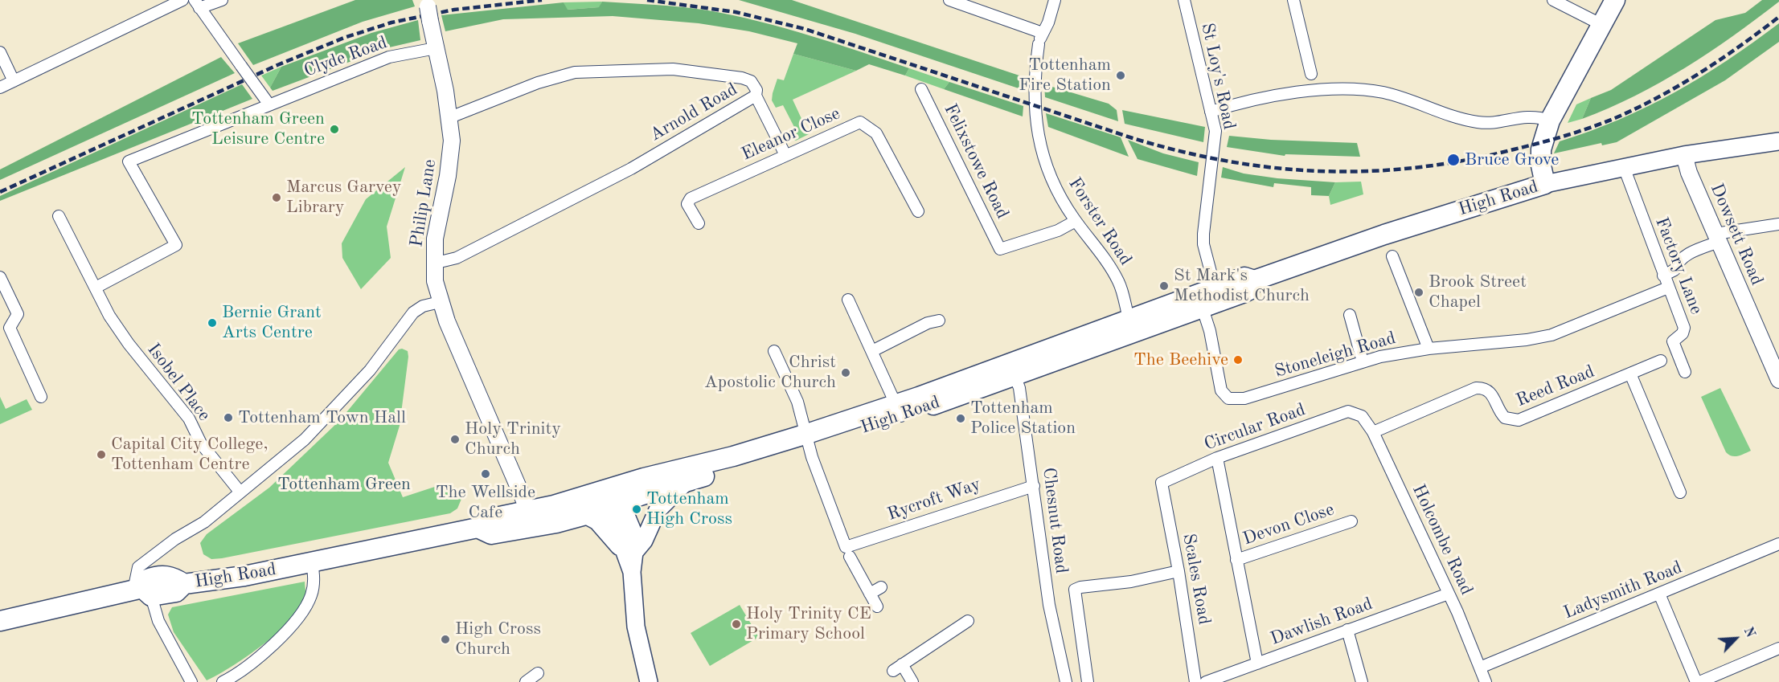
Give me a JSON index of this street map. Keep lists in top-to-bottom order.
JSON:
{
  "streets": {
    "highway": ["High Road"],
    "main road": ["Philip Lane", "Dowsett Road"],
    "street": [
      "Clyde Road",
      "St Loy's Road",
      "Arnold Road",
      "Eleanor Close",
      "Felixstowe Road",
      "Forster Road",
      "Factory Lane",
      "Stoneleigh Road",
      "Isobel Place",
      "Reed Road",
      "Circular Road",
      "Rycroft Way",
      "Chesnut Road",
      "Devon Close",
      "Holcombe Road",
      "Scales Road",
      "Ladysmith Road",
      "Dawlish Road"
    ]
  },
  "crossings": [
    ["Clyde Road", "Philip Lane"],
    ["Clyde Road", "Isobel Place"],
    ["St Loy's Road", "High Road"],
    ["St Loy's Road", "Stoneleigh Road"],
    ["Arnold Road", "Philip Lane"],
    ["Felixstowe Road", "Forster Road"],
    ["High Road", "Philip Lane"],
    ["High Road", "Forster Road"],
    ["High Road", "Dowsett Road"],
    ["High Road", "Factory Lane"],
    ["High Road", "Stoneleigh Road"],
    ["High Road", "Chesnut Road"],
    ["Factory Lane", "Stoneleigh Road"],
    ["Reed Road", "Holcombe Road"],
    ["Circular Road", "Devon Close"],
    ["Circular Road", "Holcombe Road"],
    ["Circular Road", "Scales Road"],
    ["Rycroft Way", "Chesnut Road"],
    ["Devon Close", "Dawlish Road"],
    ["Holcombe Road", "Ladysmith Road"],
    ["Holcombe Road", "Dawlish Road"]
  ],
  "parks": ["Tottenham Green"],
  "places": [
    "Tottenham Fire Station",
    "Tottenham Green Leisure Centre",
    "Bruce Grove",
    "Marcus Garvey Library",
    "St Mark's Methodist Church",
    "Brook Street Chapel",
    "Bernie Grant Arts Centre",
    "The Beehive",
    "Christ Apostolic Church",
    "Tottenham Town Hall",
    "Tottenham Police Station",
    "Holy Trinity Church",
    "Capital City College, Tottenham Centre",
    "The Wellside Cafe",
    "Tottenham High Cross",
    "Holy Trinity CE Primary School",
    "High Cross Church"
  ],
  "north": "top right"
}
